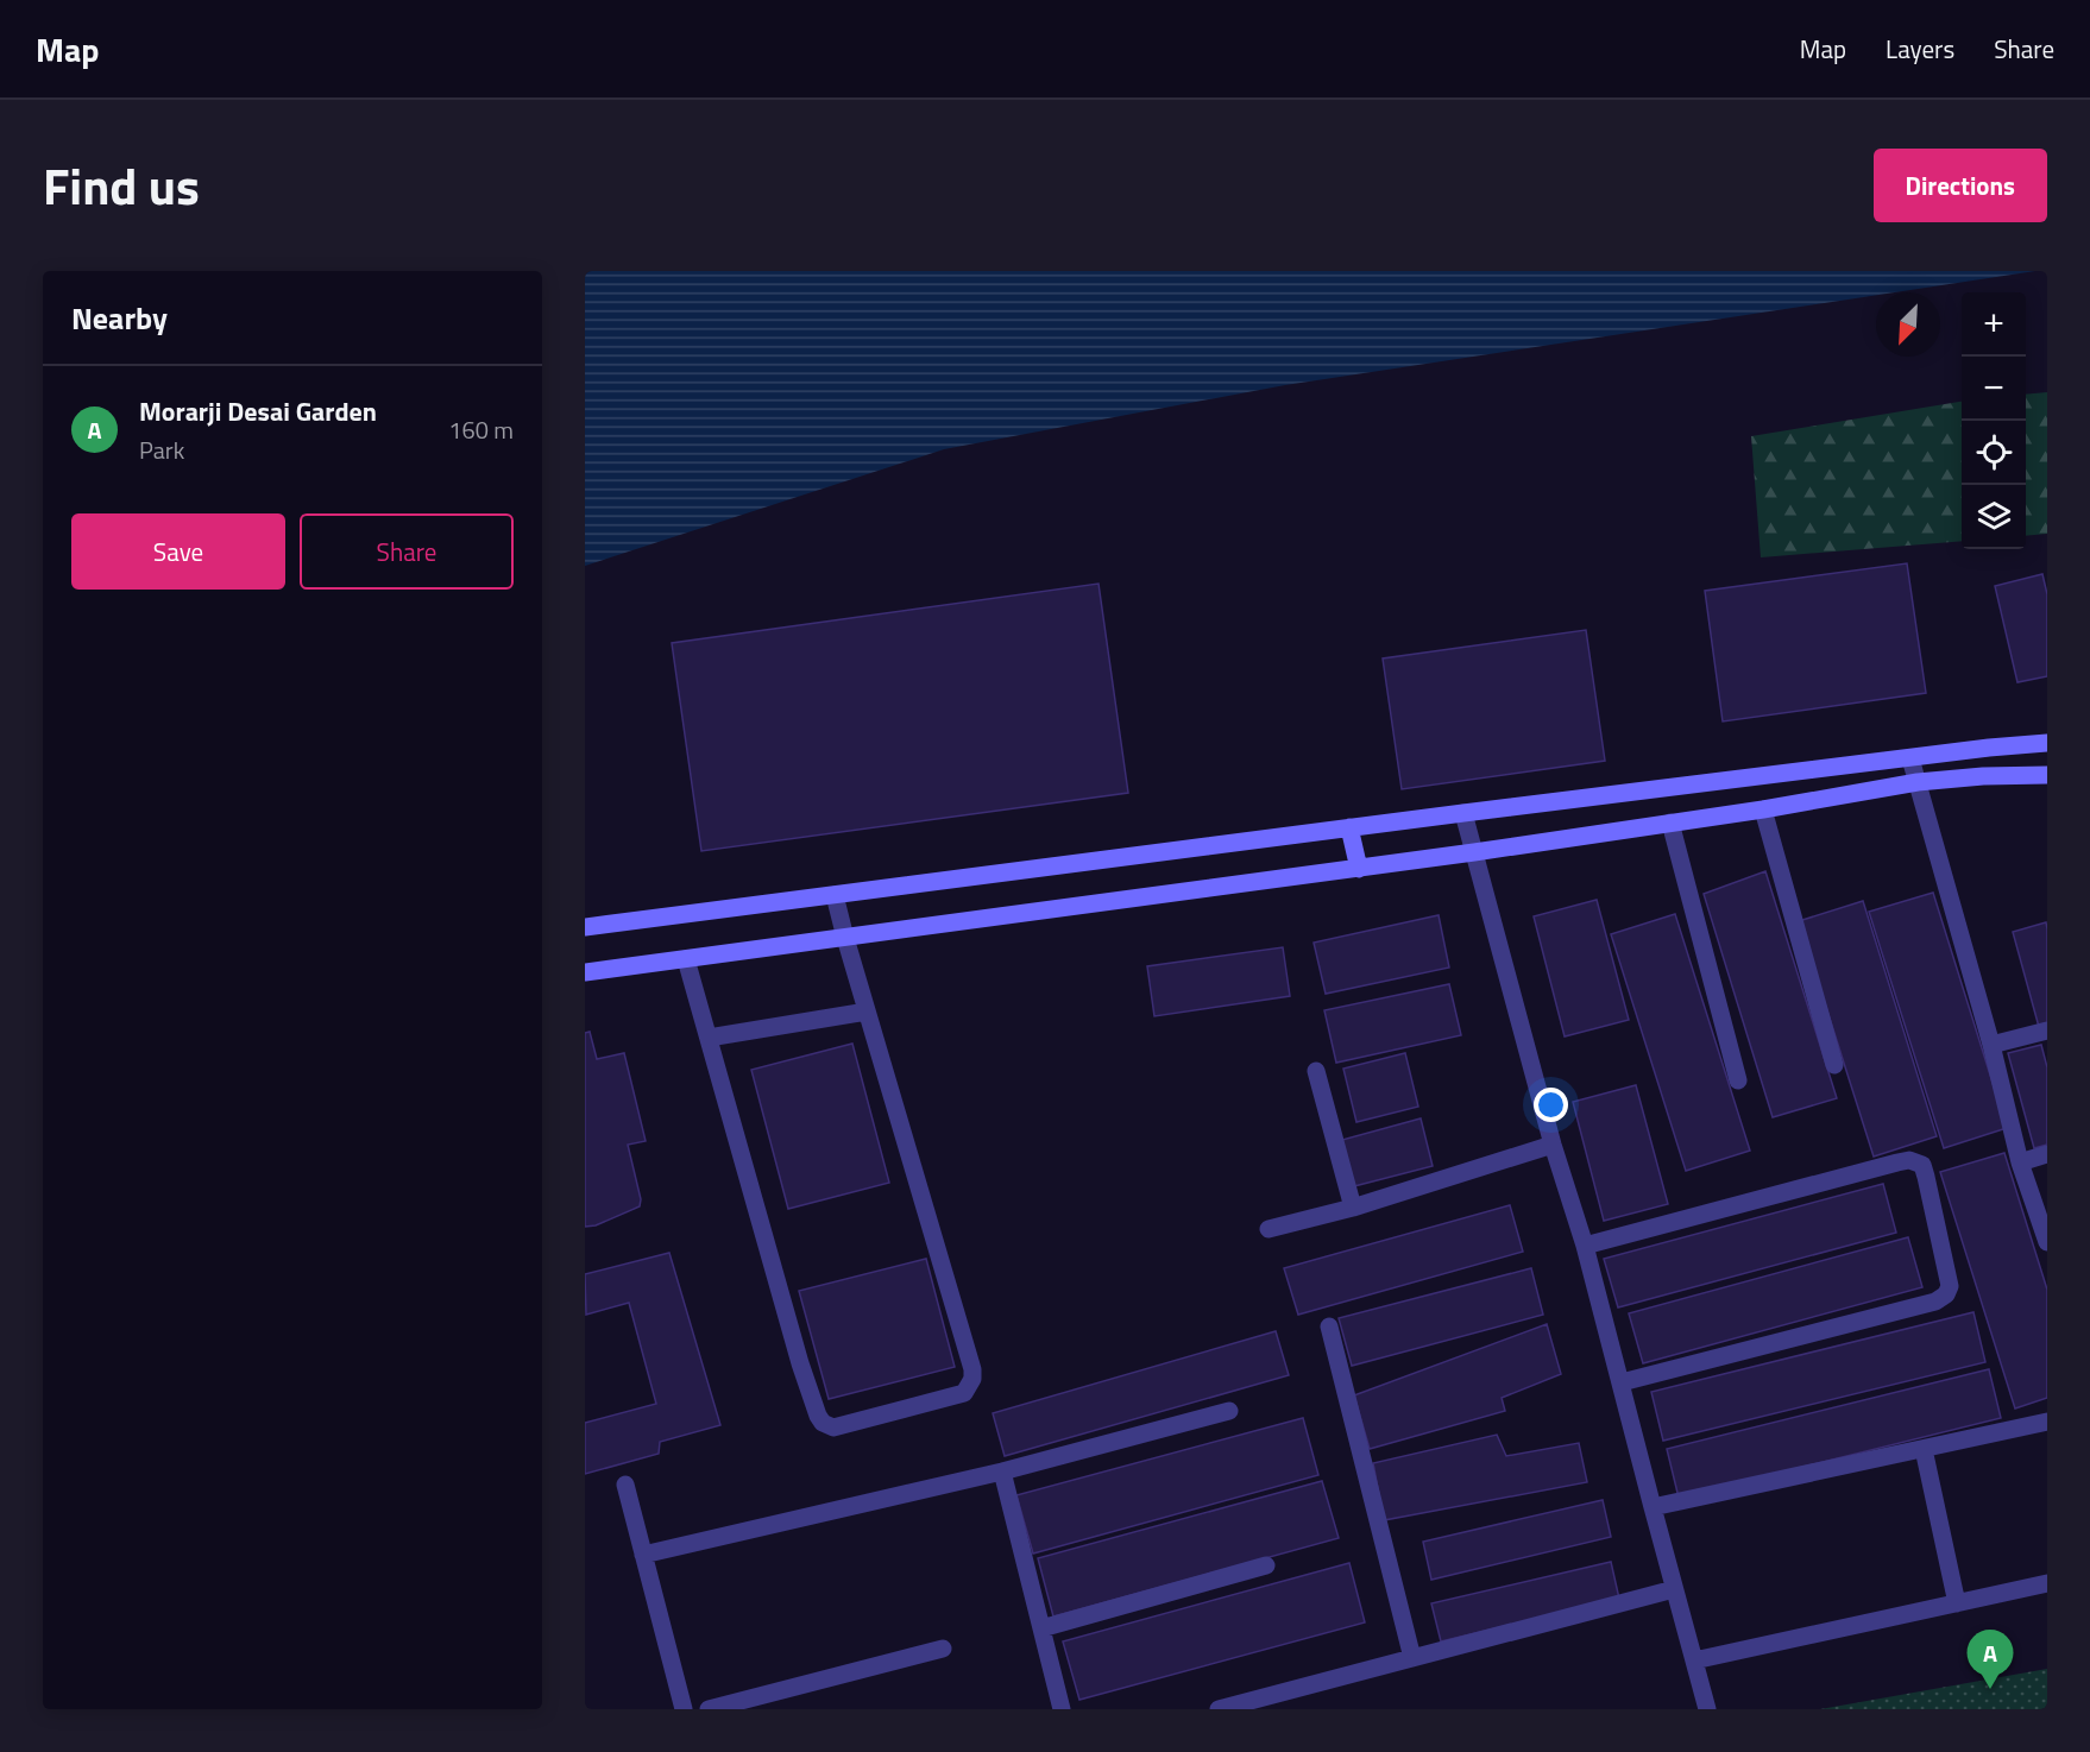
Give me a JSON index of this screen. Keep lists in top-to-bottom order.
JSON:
{
  "north": "bottom left",
  "page": {
    "header": "Map",
    "nav": ["Map", "Layers", "Share"],
    "title": "Find us",
    "buttons": [
      "Directions",
      ["Save", "Share"]
    ],
    "heading": "Nearby",
    "map_buttons": ["+", "−"],
    "list": [
      {
        "mark": "A",
        "name": "Morarji Desai Garden",
        "note": "Park",
        "value": "160 m"
      }
    ],
    "pins": "A"
  }
}
